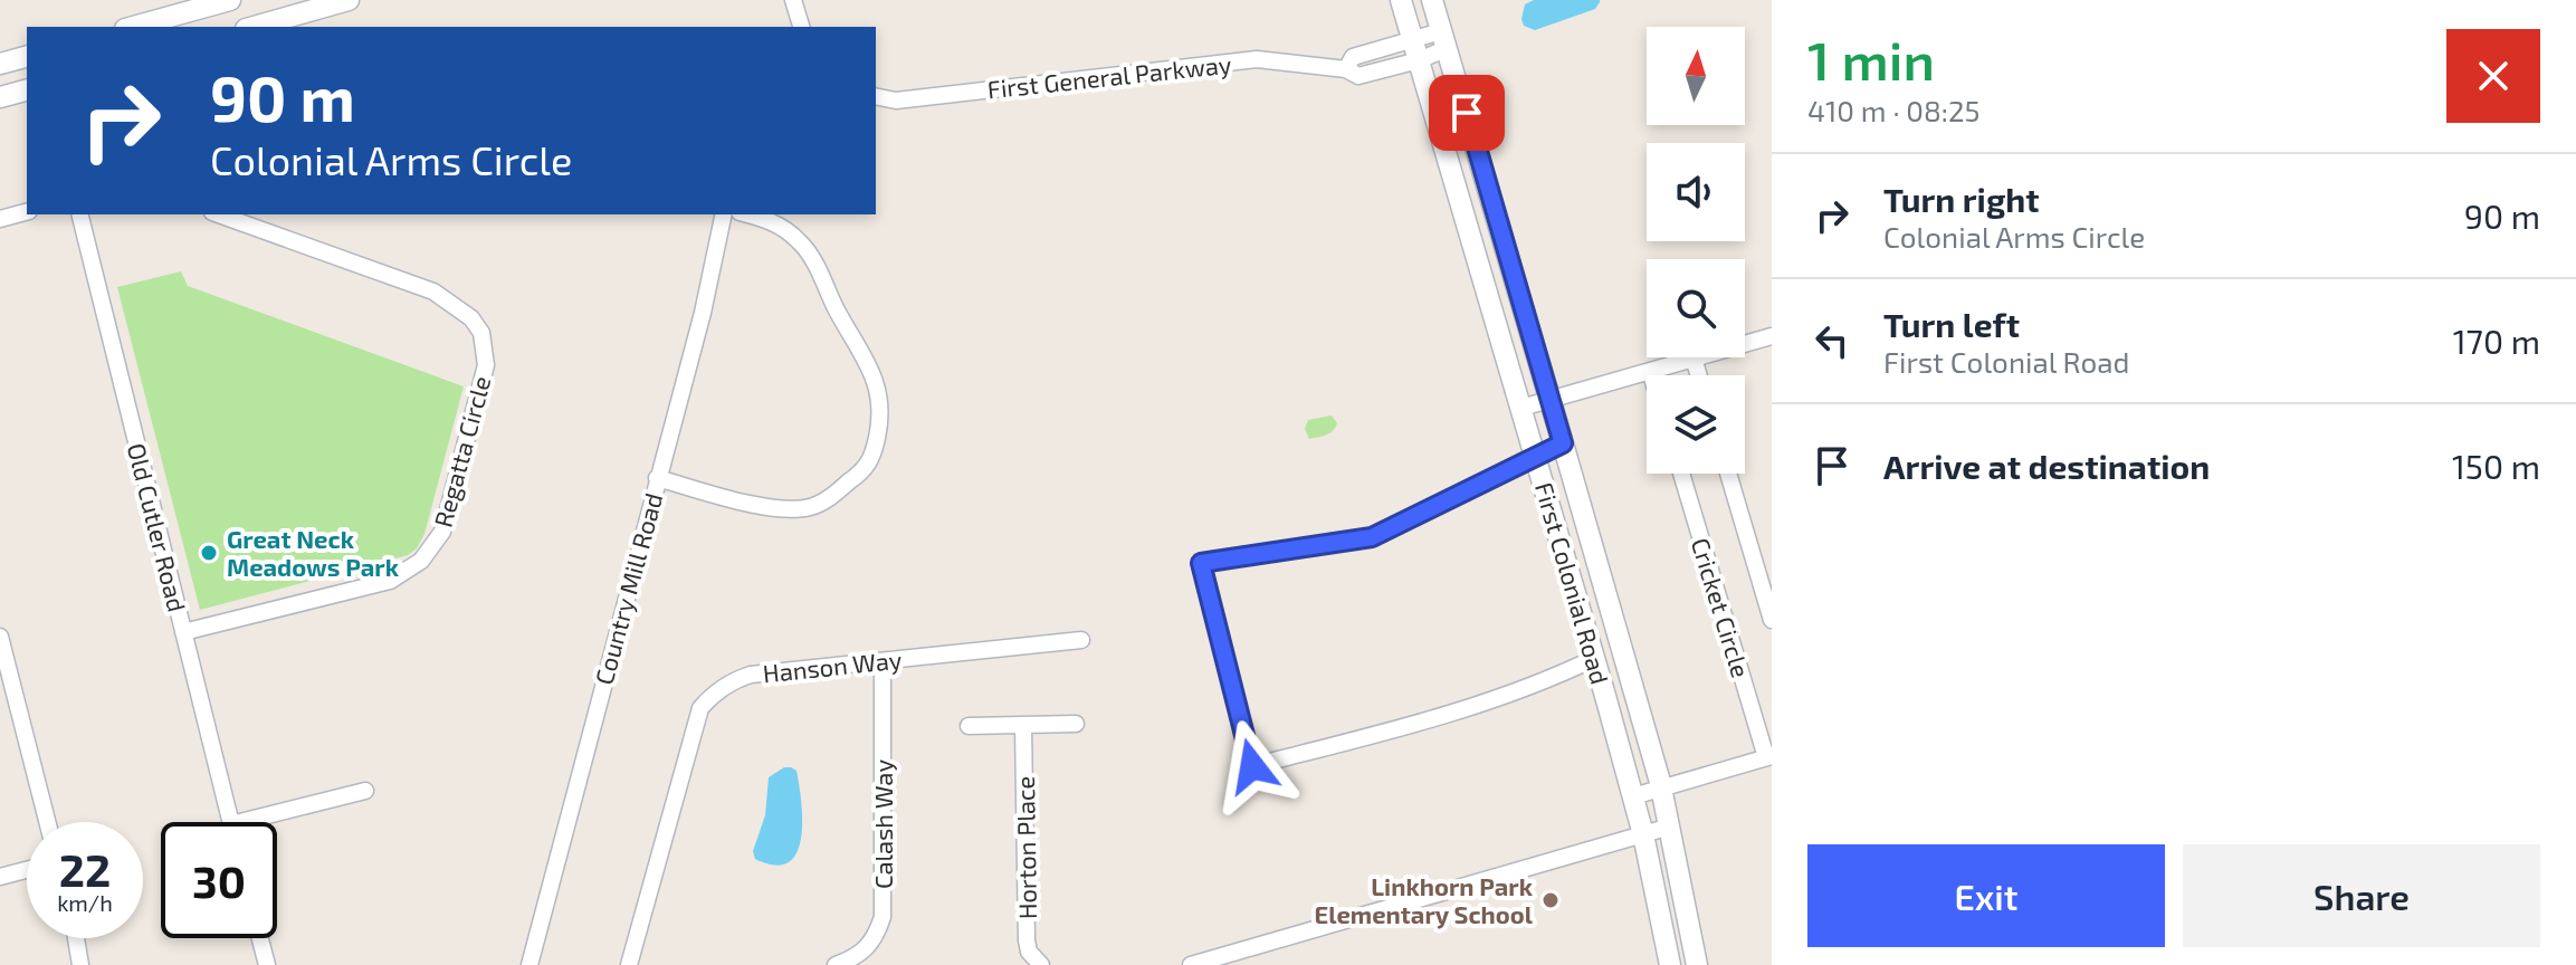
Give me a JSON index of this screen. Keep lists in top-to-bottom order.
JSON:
{
  "streets": {
    "main road": ["First Colonial Road"],
    "street": [
      "First General Parkway",
      "Regatta Circle",
      "Old Cutler Road",
      "Country Mill Road",
      "Cricket Circle",
      "Hanson Way",
      "Calash Way",
      "Horton Place"
    ]
  },
  "crossings": [
    ["First General Parkway", "First Colonial Road"],
    ["Regatta Circle", "Old Cutler Road"],
    ["Hanson Way", "Calash Way"]
  ],
  "places": ["Great Neck Meadows Park", "Linkhorn Park Elementary School"],
  "north": "top",
  "page": {
    "heading": ["1 min", "410 m · 08:25"],
    "turn": ["90 m", "Colonial Arms Circle"],
    "list": [
      {
        "name": "Turn right",
        "note": "Colonial Arms Circle",
        "value": "90 m"
      },
      {
        "name": "Turn left",
        "note": "First Colonial Road",
        "value": "170 m"
      },
      {
        "name": "Arrive at destination",
        "value": "150 m"
      }
    ],
    "speed": "22 km/h",
    "limit": "30",
    "buttons": ["Exit", "Share"]
  }
}
